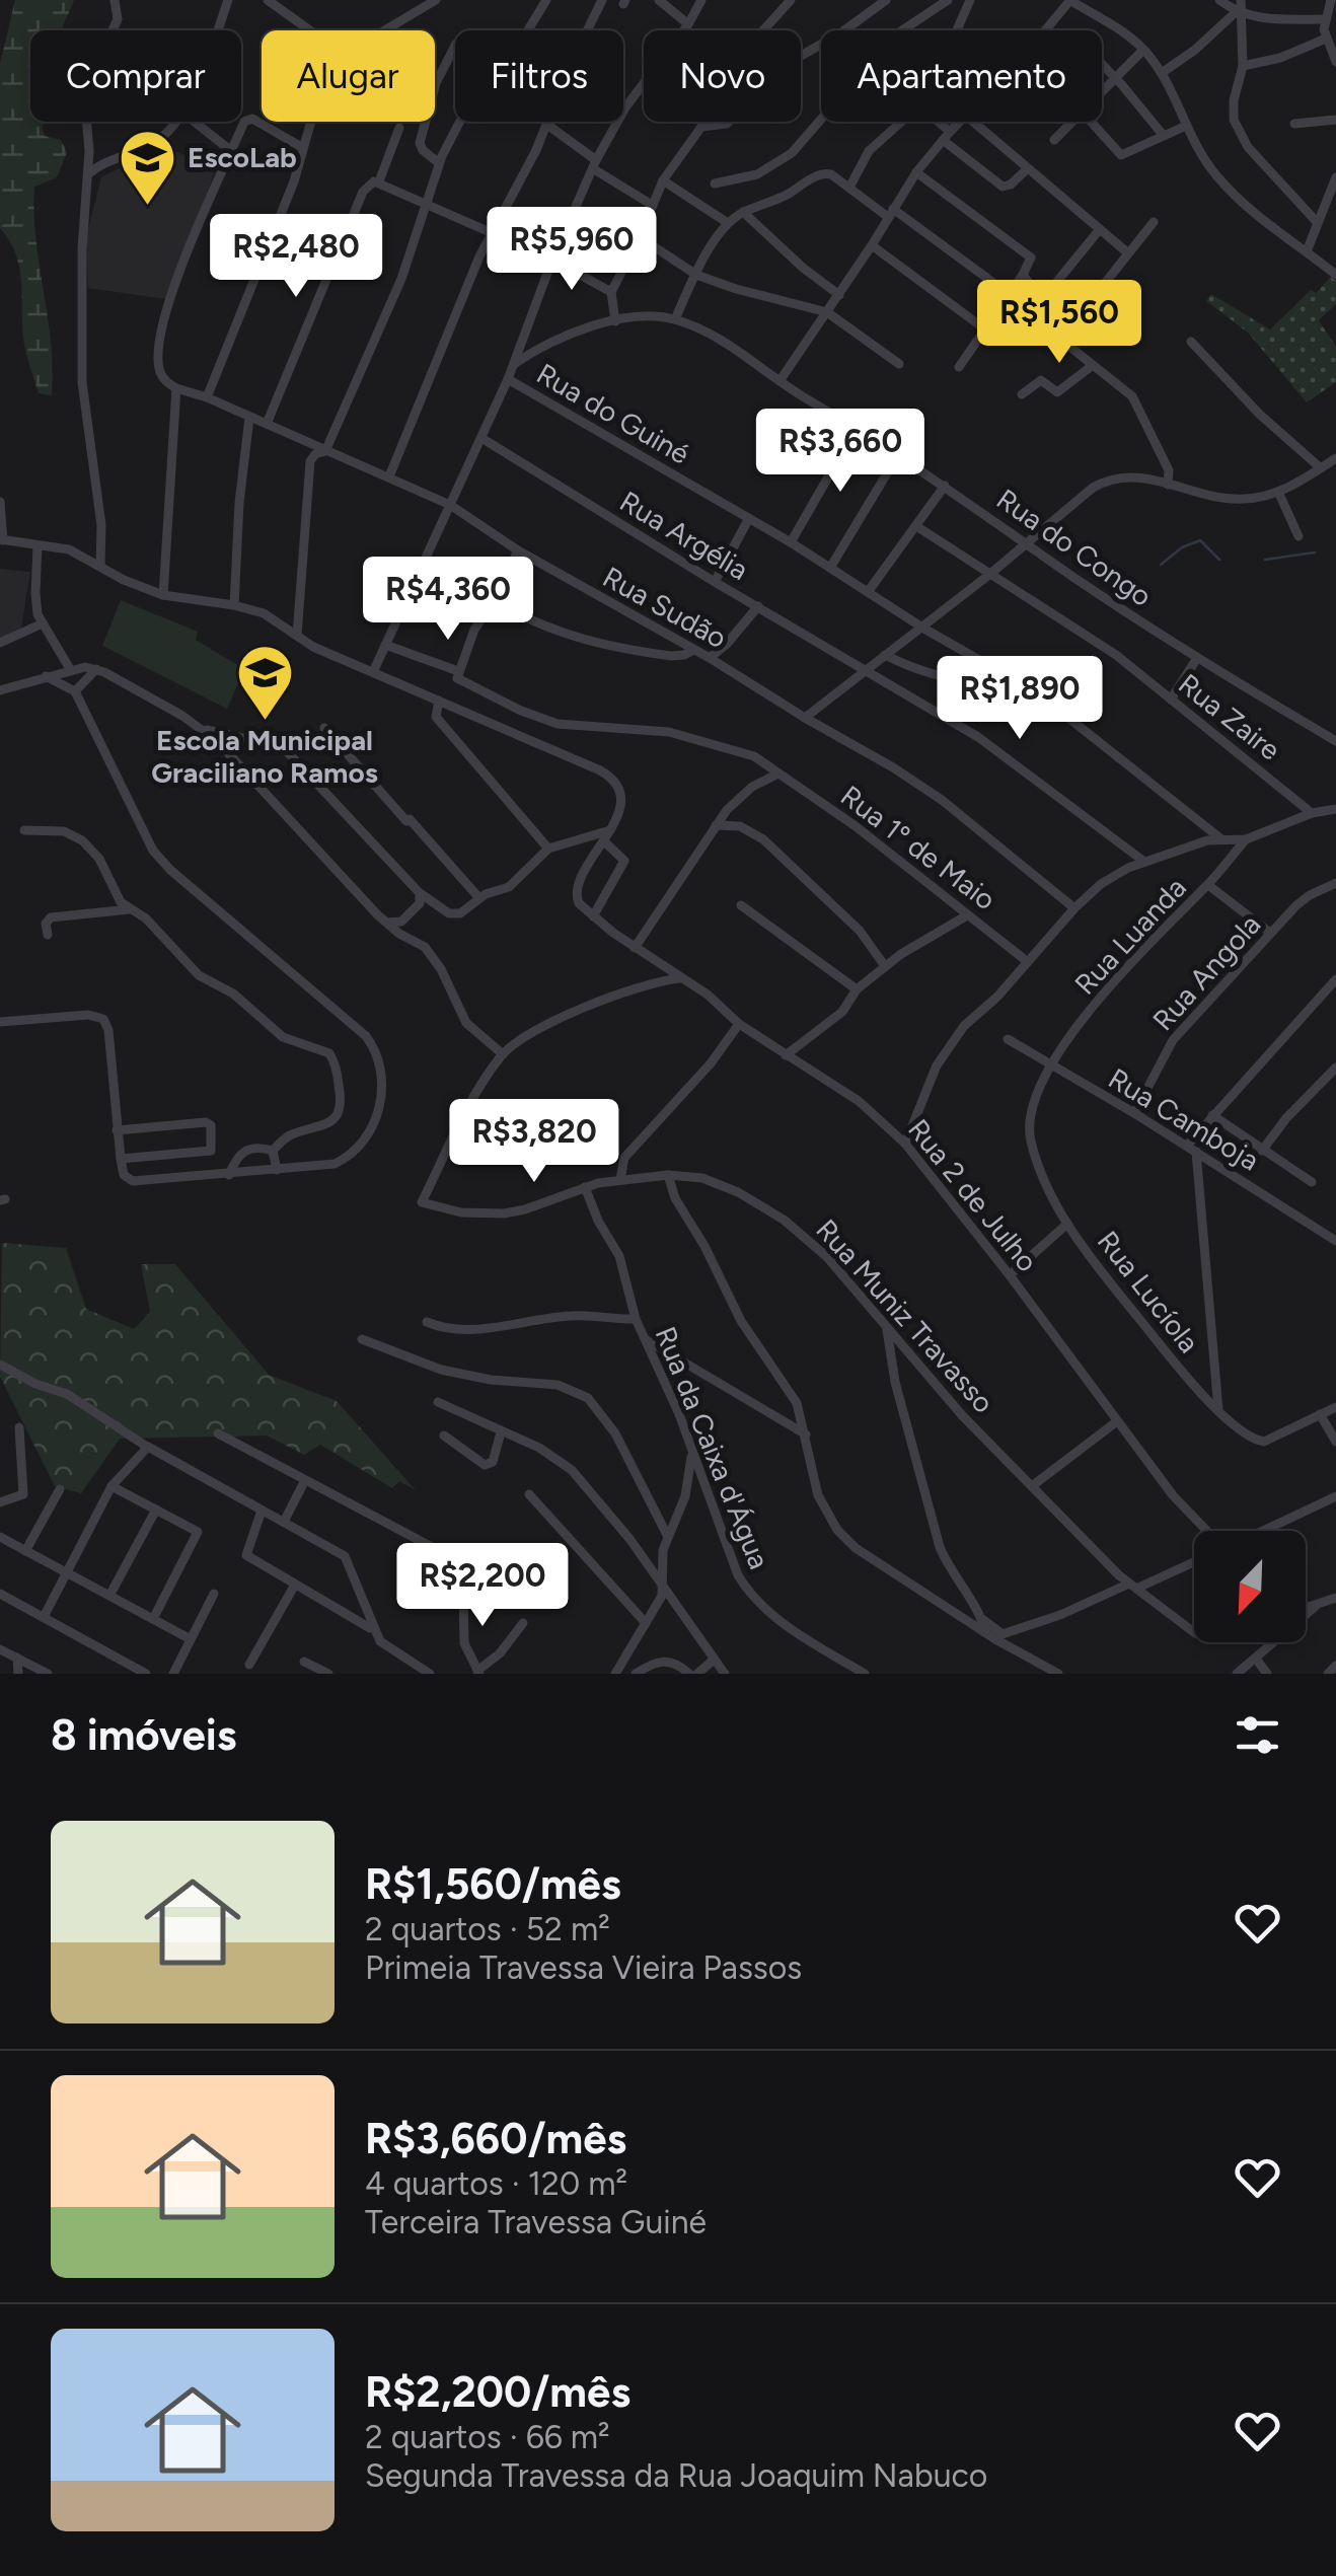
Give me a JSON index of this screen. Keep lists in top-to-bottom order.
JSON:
{
  "streets": {
    "street": [
      "Rua do Guiné",
      "Rua Argélia",
      "Rua do Congo",
      "Rua Sudão",
      "Rua Zaire",
      "Rua 1º de Maio",
      "Rua Luanda",
      "Rua Angola",
      "Rua Camboja",
      "Rua 2 de Julho",
      "Rua Lucíola",
      "Rua Muniz Travasso",
      "Rua da Caixa d'Água"
    ]
  },
  "crossings": [
    ["Rua Luanda", "Rua Camboja"],
    ["Rua Luanda", "Rua Lucíola"],
    ["Rua Angola", "Rua Camboja"],
    ["Rua Camboja", "Rua Lucíola"],
    ["Rua Muniz Travasso", "Rua da Caixa d'Água"]
  ],
  "places": {
    "school or university": ["EscoLab", "Escola Municipal Graciliano Ramos"]
  },
  "north": "bottom left",
  "page": {
    "chip": [
      "Comprar",
      "Alugar",
      "Filtros",
      "Novo",
      "Apartamento"
    ],
    "price": [
      "R$5,960",
      "R$2,480",
      "R$1,560",
      "R$3,660",
      "R$4,360",
      "R$1,890",
      "R$3,820",
      "R$2,200"
    ],
    "heading": "8 imóveis",
    "list": [
      {
        "name": "R$1,560/mês",
        "note": "2 quartos · 52 m² · Primeia Travessa Vieira Passos"
      },
      {
        "name": "R$3,660/mês",
        "note": "4 quartos · 120 m² · Terceira Travessa Guiné"
      },
      {
        "name": "R$2,200/mês",
        "note": "2 quartos · 66 m² · Segunda Travessa da Rua Joaquim Nabuco"
      }
    ]
  }
}
